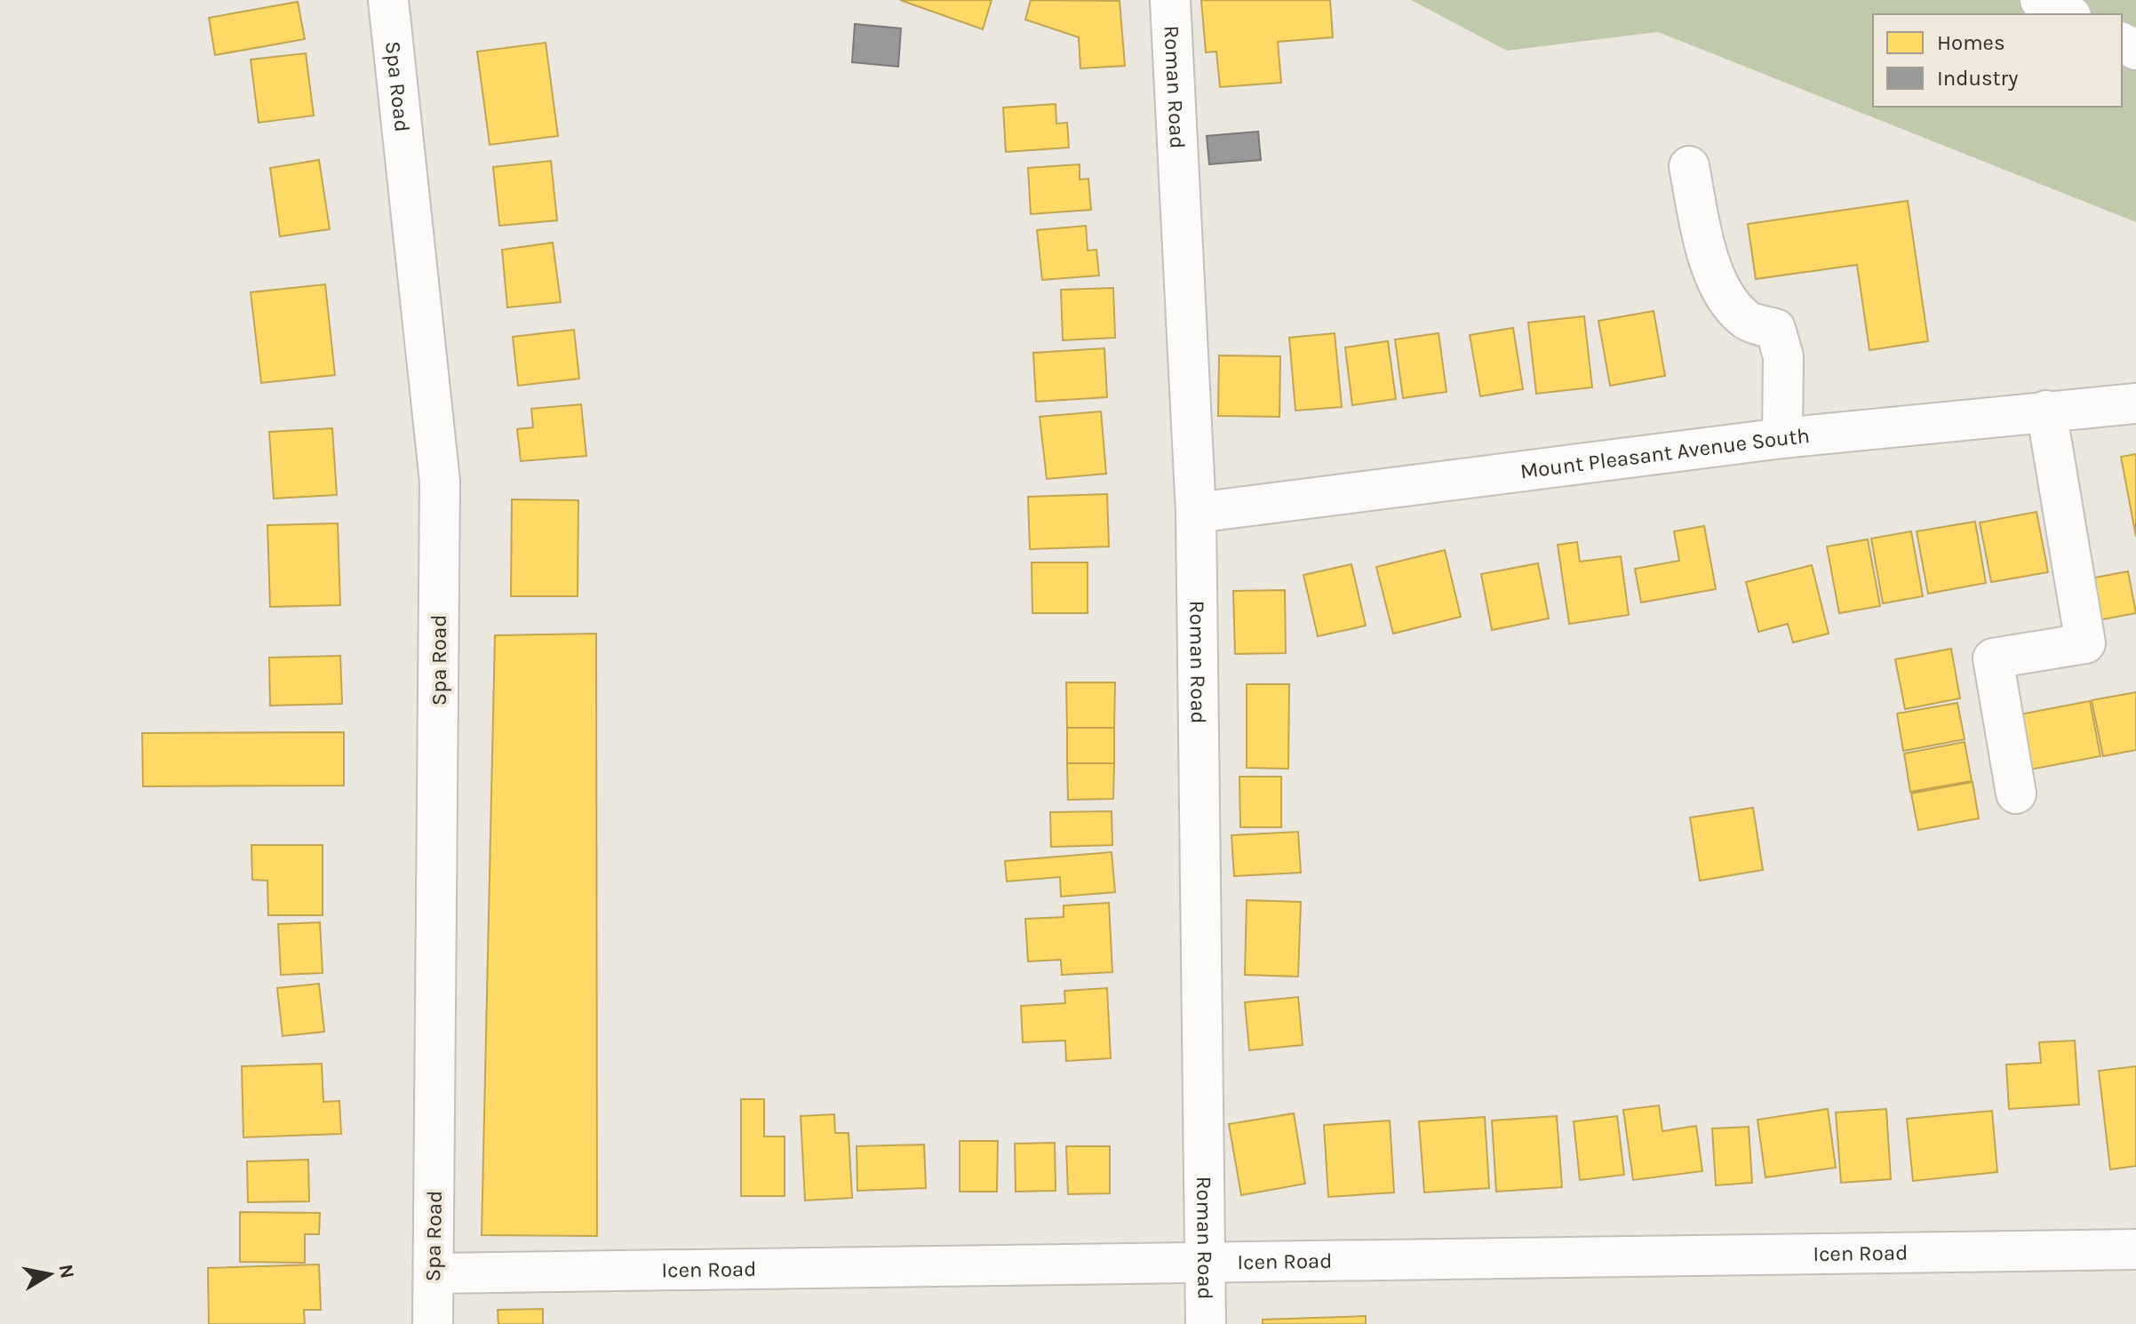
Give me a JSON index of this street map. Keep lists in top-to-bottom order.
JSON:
{
  "streets": {
    "main road": [
      "Roman Road",
      "Spa Road",
      "Mount Pleasant Avenue South",
      "Icen Road"
    ]
  },
  "crossings": [
    ["Roman Road", "Mount Pleasant Avenue South"],
    ["Roman Road", "Icen Road"],
    ["Spa Road", "Icen Road"]
  ],
  "legend": ["Homes", "Industry"],
  "north": "right"
}
